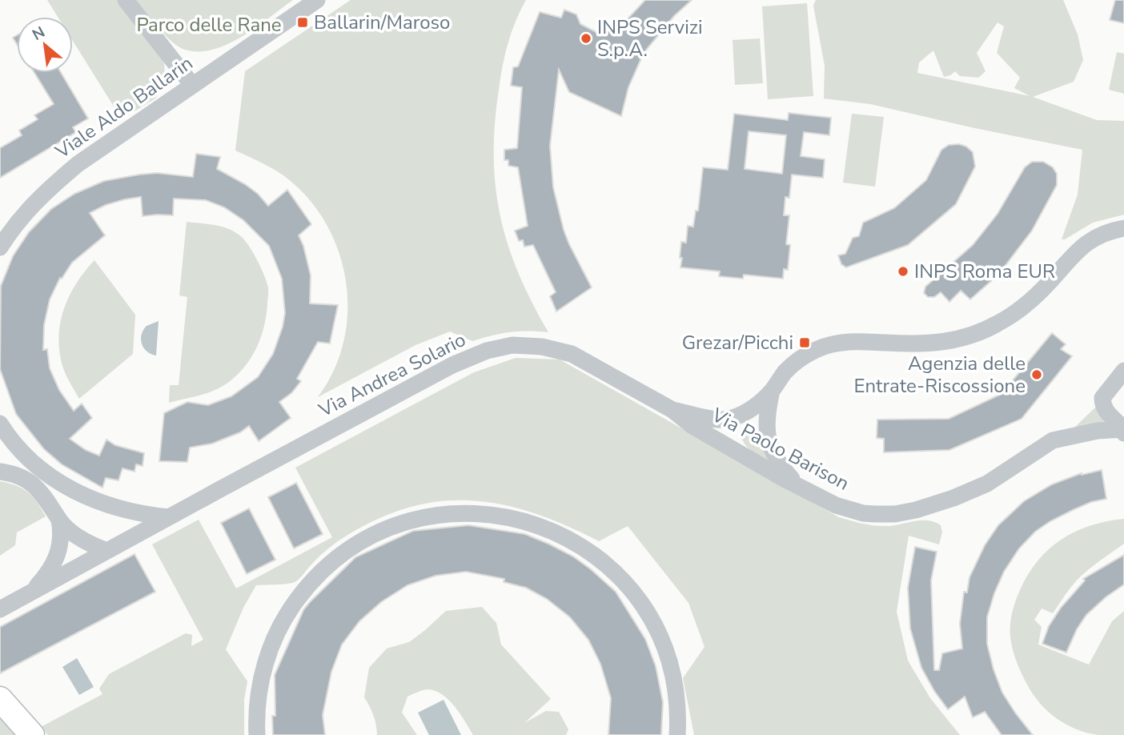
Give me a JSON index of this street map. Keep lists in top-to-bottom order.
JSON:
{
  "streets": {
    "street": ["Viale Aldo Ballarin", "Via Andrea Solario", "Via Paolo Barison"]
  },
  "crossings": [
    ["Via Andrea Solario", "Via Paolo Barison"]
  ],
  "parks": ["Parco delle Rane"],
  "places": {
    "transit": ["Ballarin/Maroso", "Grezar/Picchi"],
    "other": ["INPS Servizi S.p.A.", "INPS Roma EUR", "Agenzia delle Entrate-Riscossione"]
  },
  "north": "top left"
}
